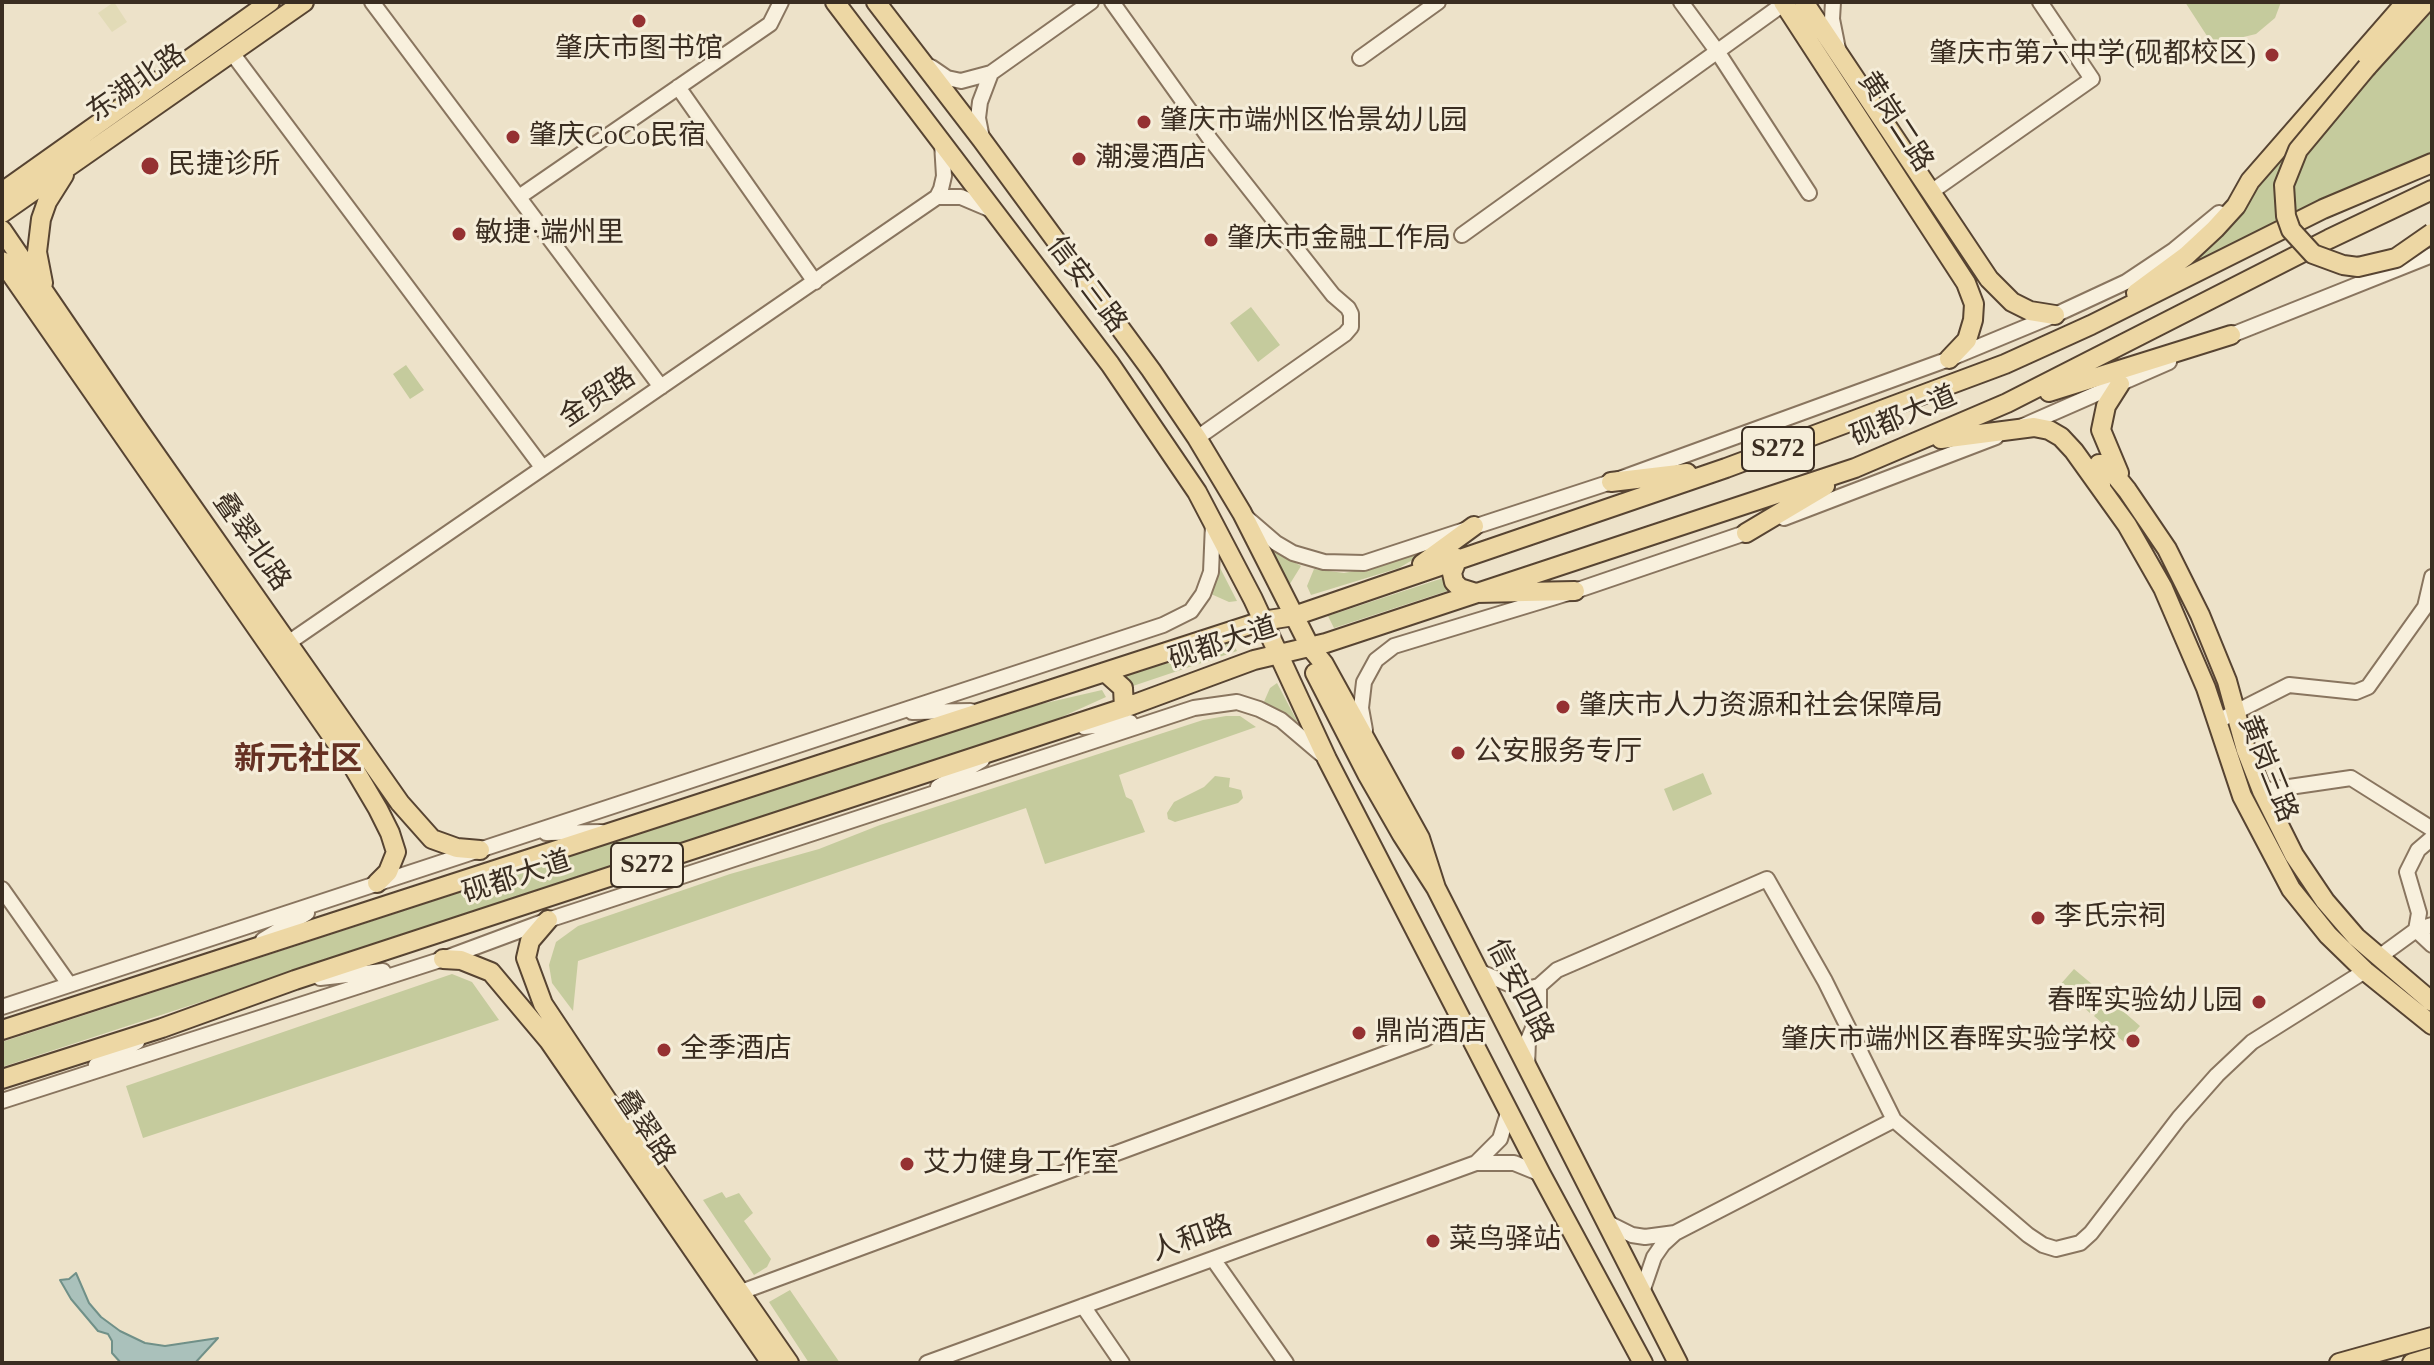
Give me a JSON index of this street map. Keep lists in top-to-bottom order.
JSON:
{
  "streets": {
    "main road": [
      "东湖北路",
      "黄岗二路",
      "信安三路",
      "砚都大道",
      "S272",
      "叠翠北路",
      "黄岗三路",
      "信安四路",
      "叠翠路"
    ],
    "street": ["金贸路", "人和路"]
  },
  "crossings": [
    ["信安三路", "砚都大道"],
    ["信安三路", "信安四路"],
    ["金贸路", "叠翠北路"],
    ["砚都大道", "叠翠北路"],
    ["砚都大道", "黄岗三路"],
    ["砚都大道", "信安四路"],
    ["砚都大道", "叠翠路"]
  ],
  "districts": ["新元社区"],
  "places": [
    "肇庆市图书馆",
    "肇庆市第六中学(砚都校区)",
    "肇庆市端州区怡景幼儿园",
    "肇庆CoCo民宿",
    "潮漫酒店",
    "民捷诊所",
    "敏捷·端州里",
    "肇庆市金融工作局",
    "肇庆市人力资源和社会保障局",
    "公安服务专厅",
    "李氏宗祠",
    "春晖实验幼儿园",
    "鼎尚酒店",
    "肇庆市端州区春晖实验学校",
    "全季酒店",
    "艾力健身工作室",
    "菜鸟驿站"
  ]
}
